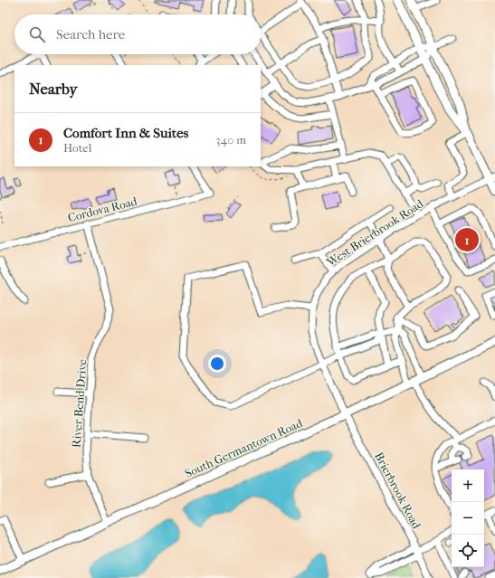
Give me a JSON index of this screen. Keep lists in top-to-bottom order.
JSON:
{
  "streets": {
    "main road": ["South Germantown Road"],
    "street": [
      "Cordova Road",
      "West Brierbrook Road",
      "River Bend Drive",
      "Brierbrook Road"
    ]
  },
  "crossings": [
    ["Cordova Road", "River Bend Drive"],
    ["West Brierbrook Road", "South Germantown Road"],
    ["West Brierbrook Road", "Brierbrook Road"],
    ["River Bend Drive", "South Germantown Road"],
    ["South Germantown Road", "Brierbrook Road"]
  ],
  "page": {
    "search": "Search here",
    "heading": "Nearby",
    "list": [
      {
        "mark": "1",
        "name": "Comfort Inn & Suites",
        "note": "Hotel",
        "value": "340 m"
      }
    ],
    "pins": "1",
    "map_buttons": ["+", "−"]
  }
}
